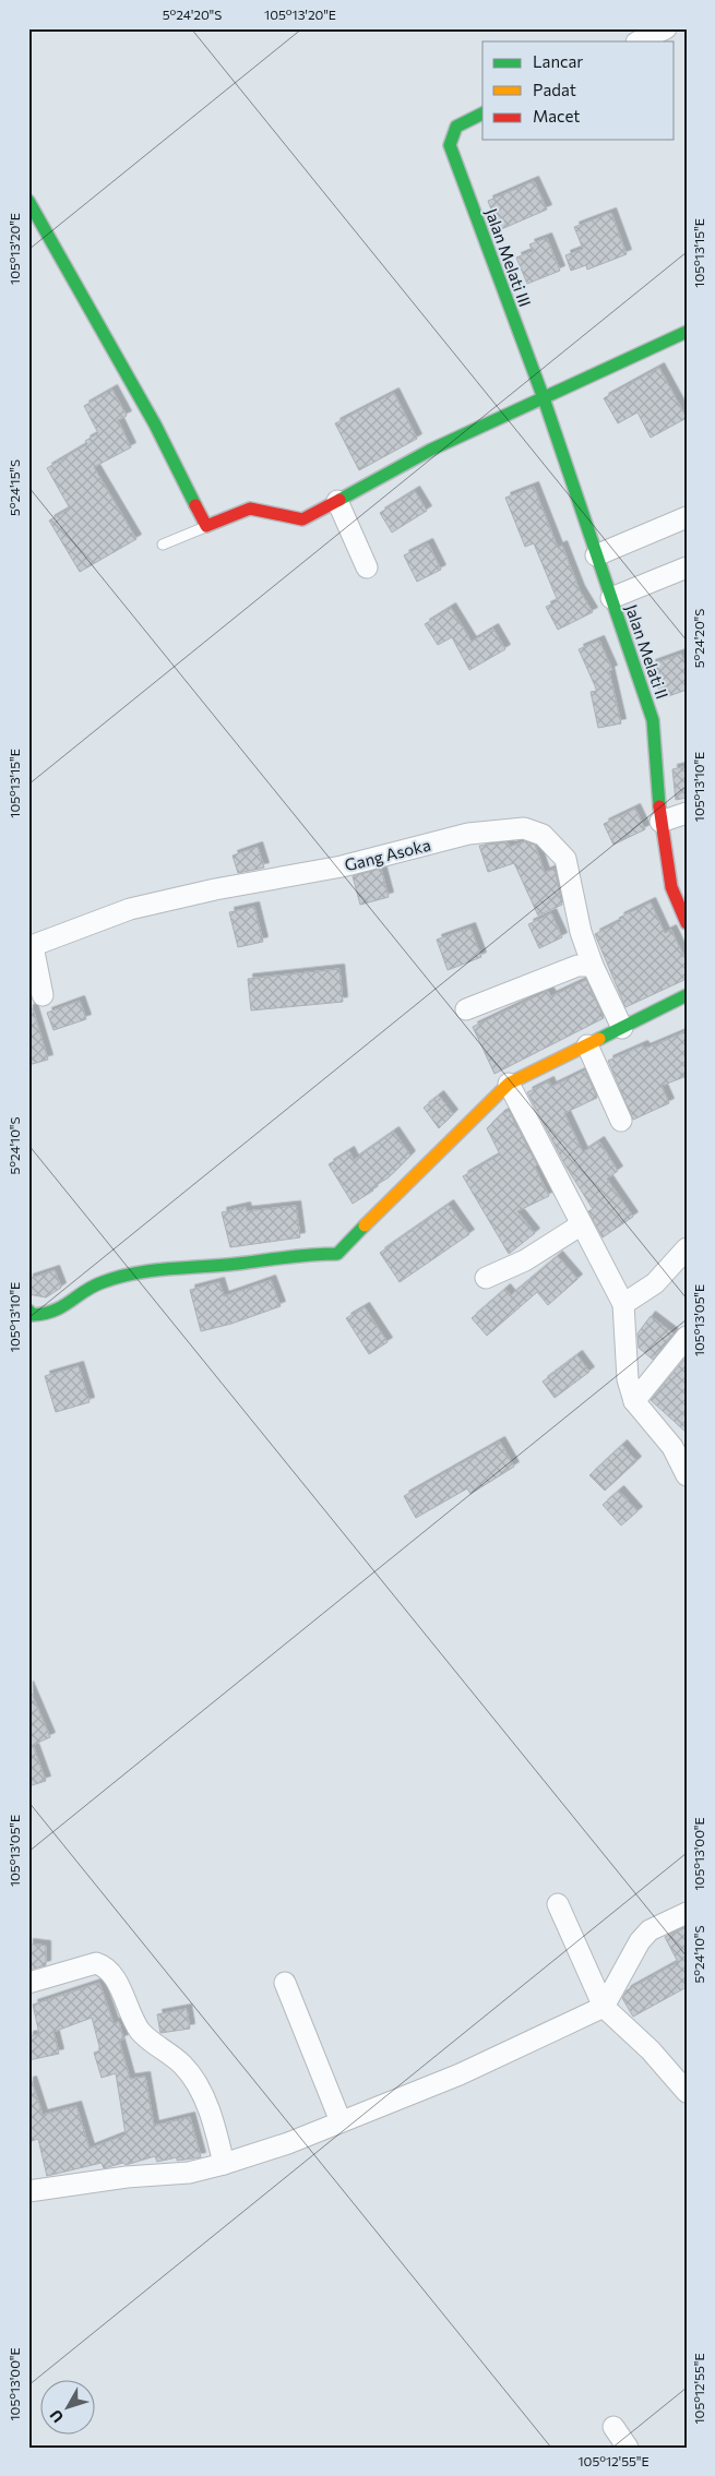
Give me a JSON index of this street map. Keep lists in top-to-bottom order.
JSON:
{
  "streets": {
    "street": ["Jalan Melati III", "Jalan Melati II", "Gang Asoka"]
  },
  "crossings": [
    ["Jalan Melati III", "Jalan Melati II"]
  ],
  "legend": ["Lancar", "Padat", "Macet"],
  "north": "bottom left",
  "coordinates": [
    "5°24'20\"S",
    "105°13'20\"E",
    "105°13'15\"E",
    "5°24'15\"S",
    "105°13'10\"E",
    "5°24'10\"S",
    "105°13'05\"E",
    "105°13'00\"E",
    "105°12'55\"E"
  ]
}
